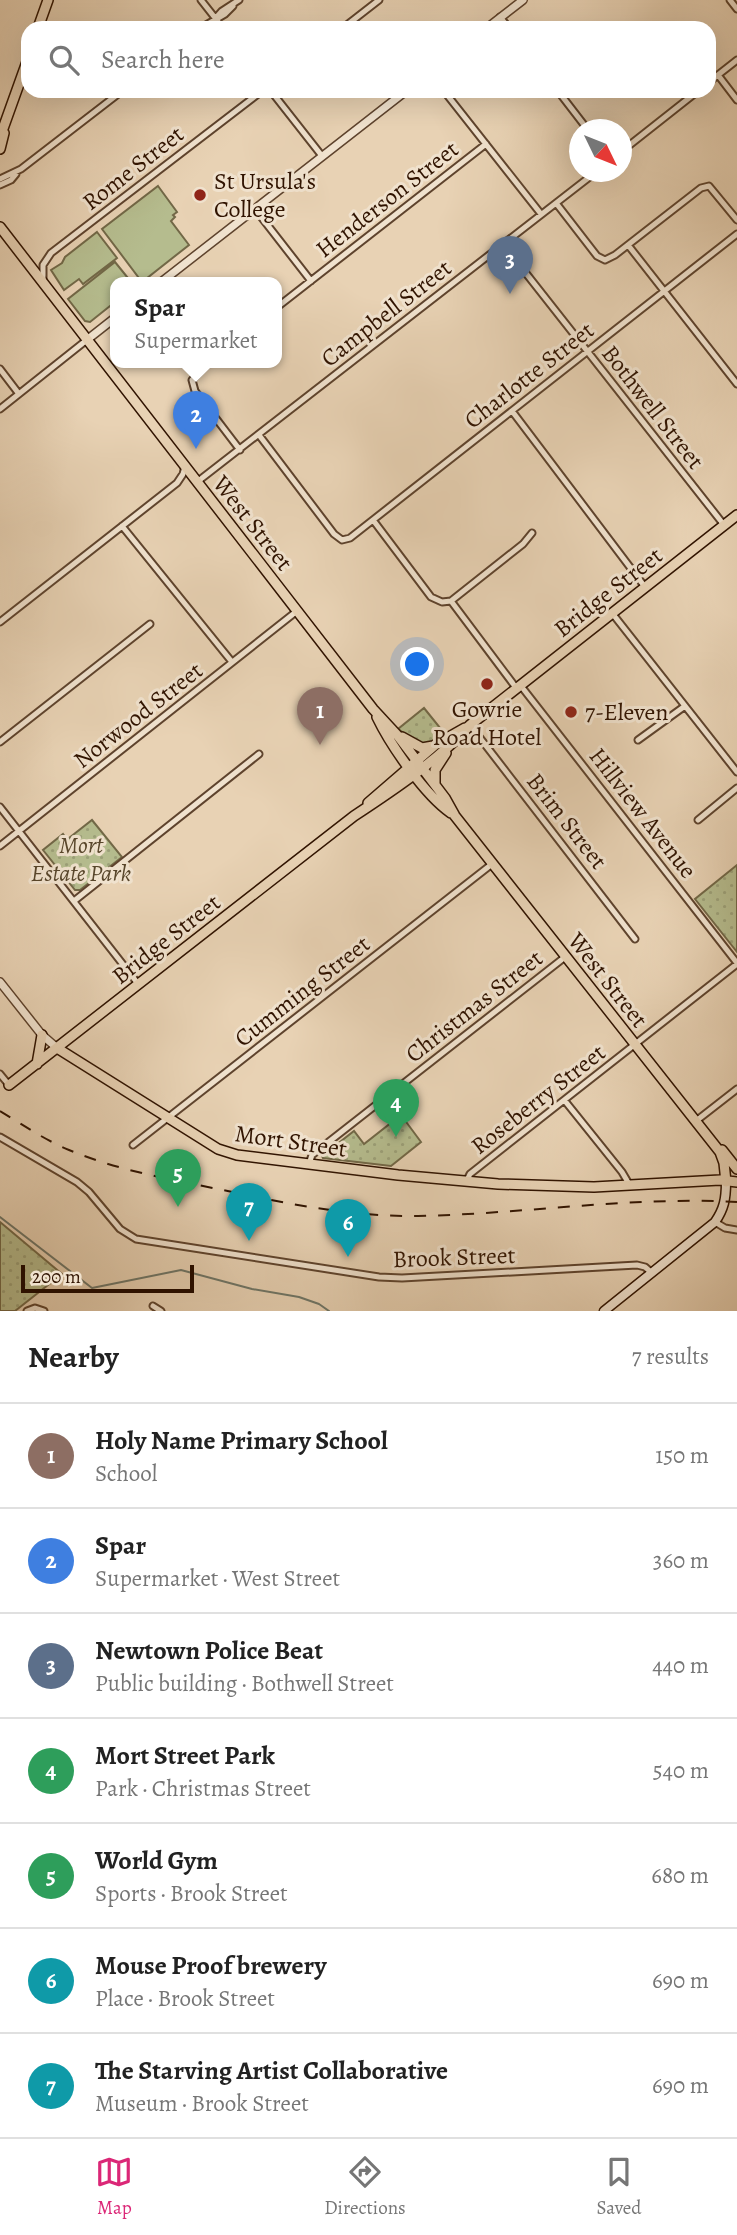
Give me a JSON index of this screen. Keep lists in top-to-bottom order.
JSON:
{
  "streets": {
    "main road": ["West Street", "Bridge Street", "Mort Street"],
    "street": [
      "Rome Street",
      "Henderson Street",
      "Campbell Street",
      "Charlotte Street",
      "Bothwell Street",
      "Norwood Street",
      "Hillview Avenue",
      "Brim Street",
      "Cumming Street",
      "Christmas Street",
      "Roseberry Street",
      "Brook Street"
    ]
  },
  "crossings": [
    ["Rome Street", "West Street"],
    ["Campbell Street", "Charlotte Street"],
    ["Campbell Street", "Bothwell Street"],
    ["Campbell Street", "West Street"],
    ["Charlotte Street", "Bothwell Street"],
    ["Bothwell Street", "Bridge Street"],
    ["West Street", "Bridge Street"],
    ["West Street", "Norwood Street"],
    ["West Street", "Cumming Street"],
    ["West Street", "Christmas Street"],
    ["West Street", "Roseberry Street"],
    ["West Street", "Mort Street"],
    ["Bridge Street", "Hillview Avenue"],
    ["Bridge Street", "Brim Street"],
    ["Bridge Street", "Mort Street"],
    ["Hillview Avenue", "Roseberry Street"],
    ["Cumming Street", "Mort Street"],
    ["Christmas Street", "Mort Street"],
    ["Roseberry Street", "Mort Street"]
  ],
  "parks": ["Mort Estate Park"],
  "places": ["St Ursula's College", "Gowrie Road Hotel", "7-Eleven"],
  "scale_bar": "200 m",
  "north": "bottom right",
  "page": {
    "search": "Search here",
    "pins": [
      "3",
      "2",
      "1",
      "4",
      "5",
      "7",
      "6"
    ],
    "popup": ["Spar", "Supermarket"],
    "scale": "200 m",
    "heading": ["Nearby", "7 results"],
    "list": [
      {
        "mark": "1",
        "name": "Holy Name Primary School",
        "note": "School",
        "value": "150 m"
      },
      {
        "mark": "2",
        "name": "Spar",
        "note": "Supermarket · West Street",
        "value": "360 m"
      },
      {
        "mark": "3",
        "name": "Newtown Police Beat",
        "note": "Public building · Bothwell Street",
        "value": "440 m"
      },
      {
        "mark": "4",
        "name": "Mort Street Park",
        "note": "Park · Christmas Street",
        "value": "540 m"
      },
      {
        "mark": "5",
        "name": "World Gym",
        "note": "Sports · Brook Street",
        "value": "680 m"
      },
      {
        "mark": "6",
        "name": "Mouse Proof brewery",
        "note": "Place · Brook Street",
        "value": "690 m"
      },
      {
        "mark": "7",
        "name": "The Starving Artist Collaborative",
        "note": "Museum · Brook Street",
        "value": "690 m"
      }
    ],
    "nav": ["Map", "Directions", "Saved"]
  }
}
